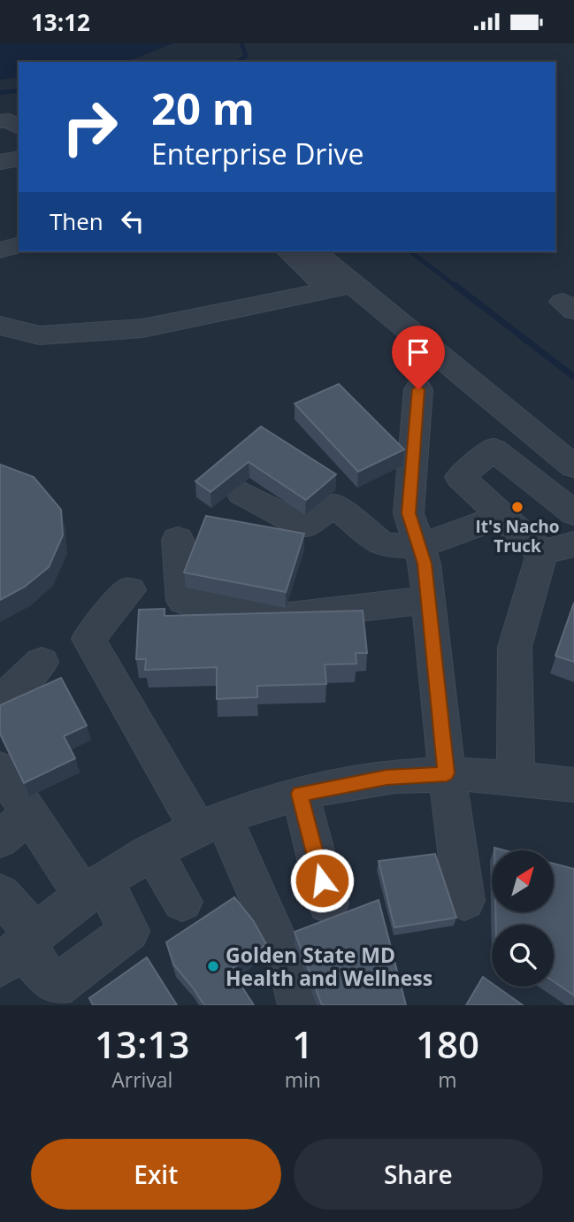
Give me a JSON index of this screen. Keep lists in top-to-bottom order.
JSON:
{
  "places": ["It's Nacho Truck", "Golden State MD Health and Wellness"],
  "north": "top right",
  "page": {
    "status": "13:12",
    "turn": ["20 m", "Enterprise Drive"],
    "then": "Then",
    "eta": [
      "13:13",
      "Arrival",
      "1",
      "min",
      "180",
      "m"
    ],
    "buttons": ["Exit", "Share"]
  }
}
